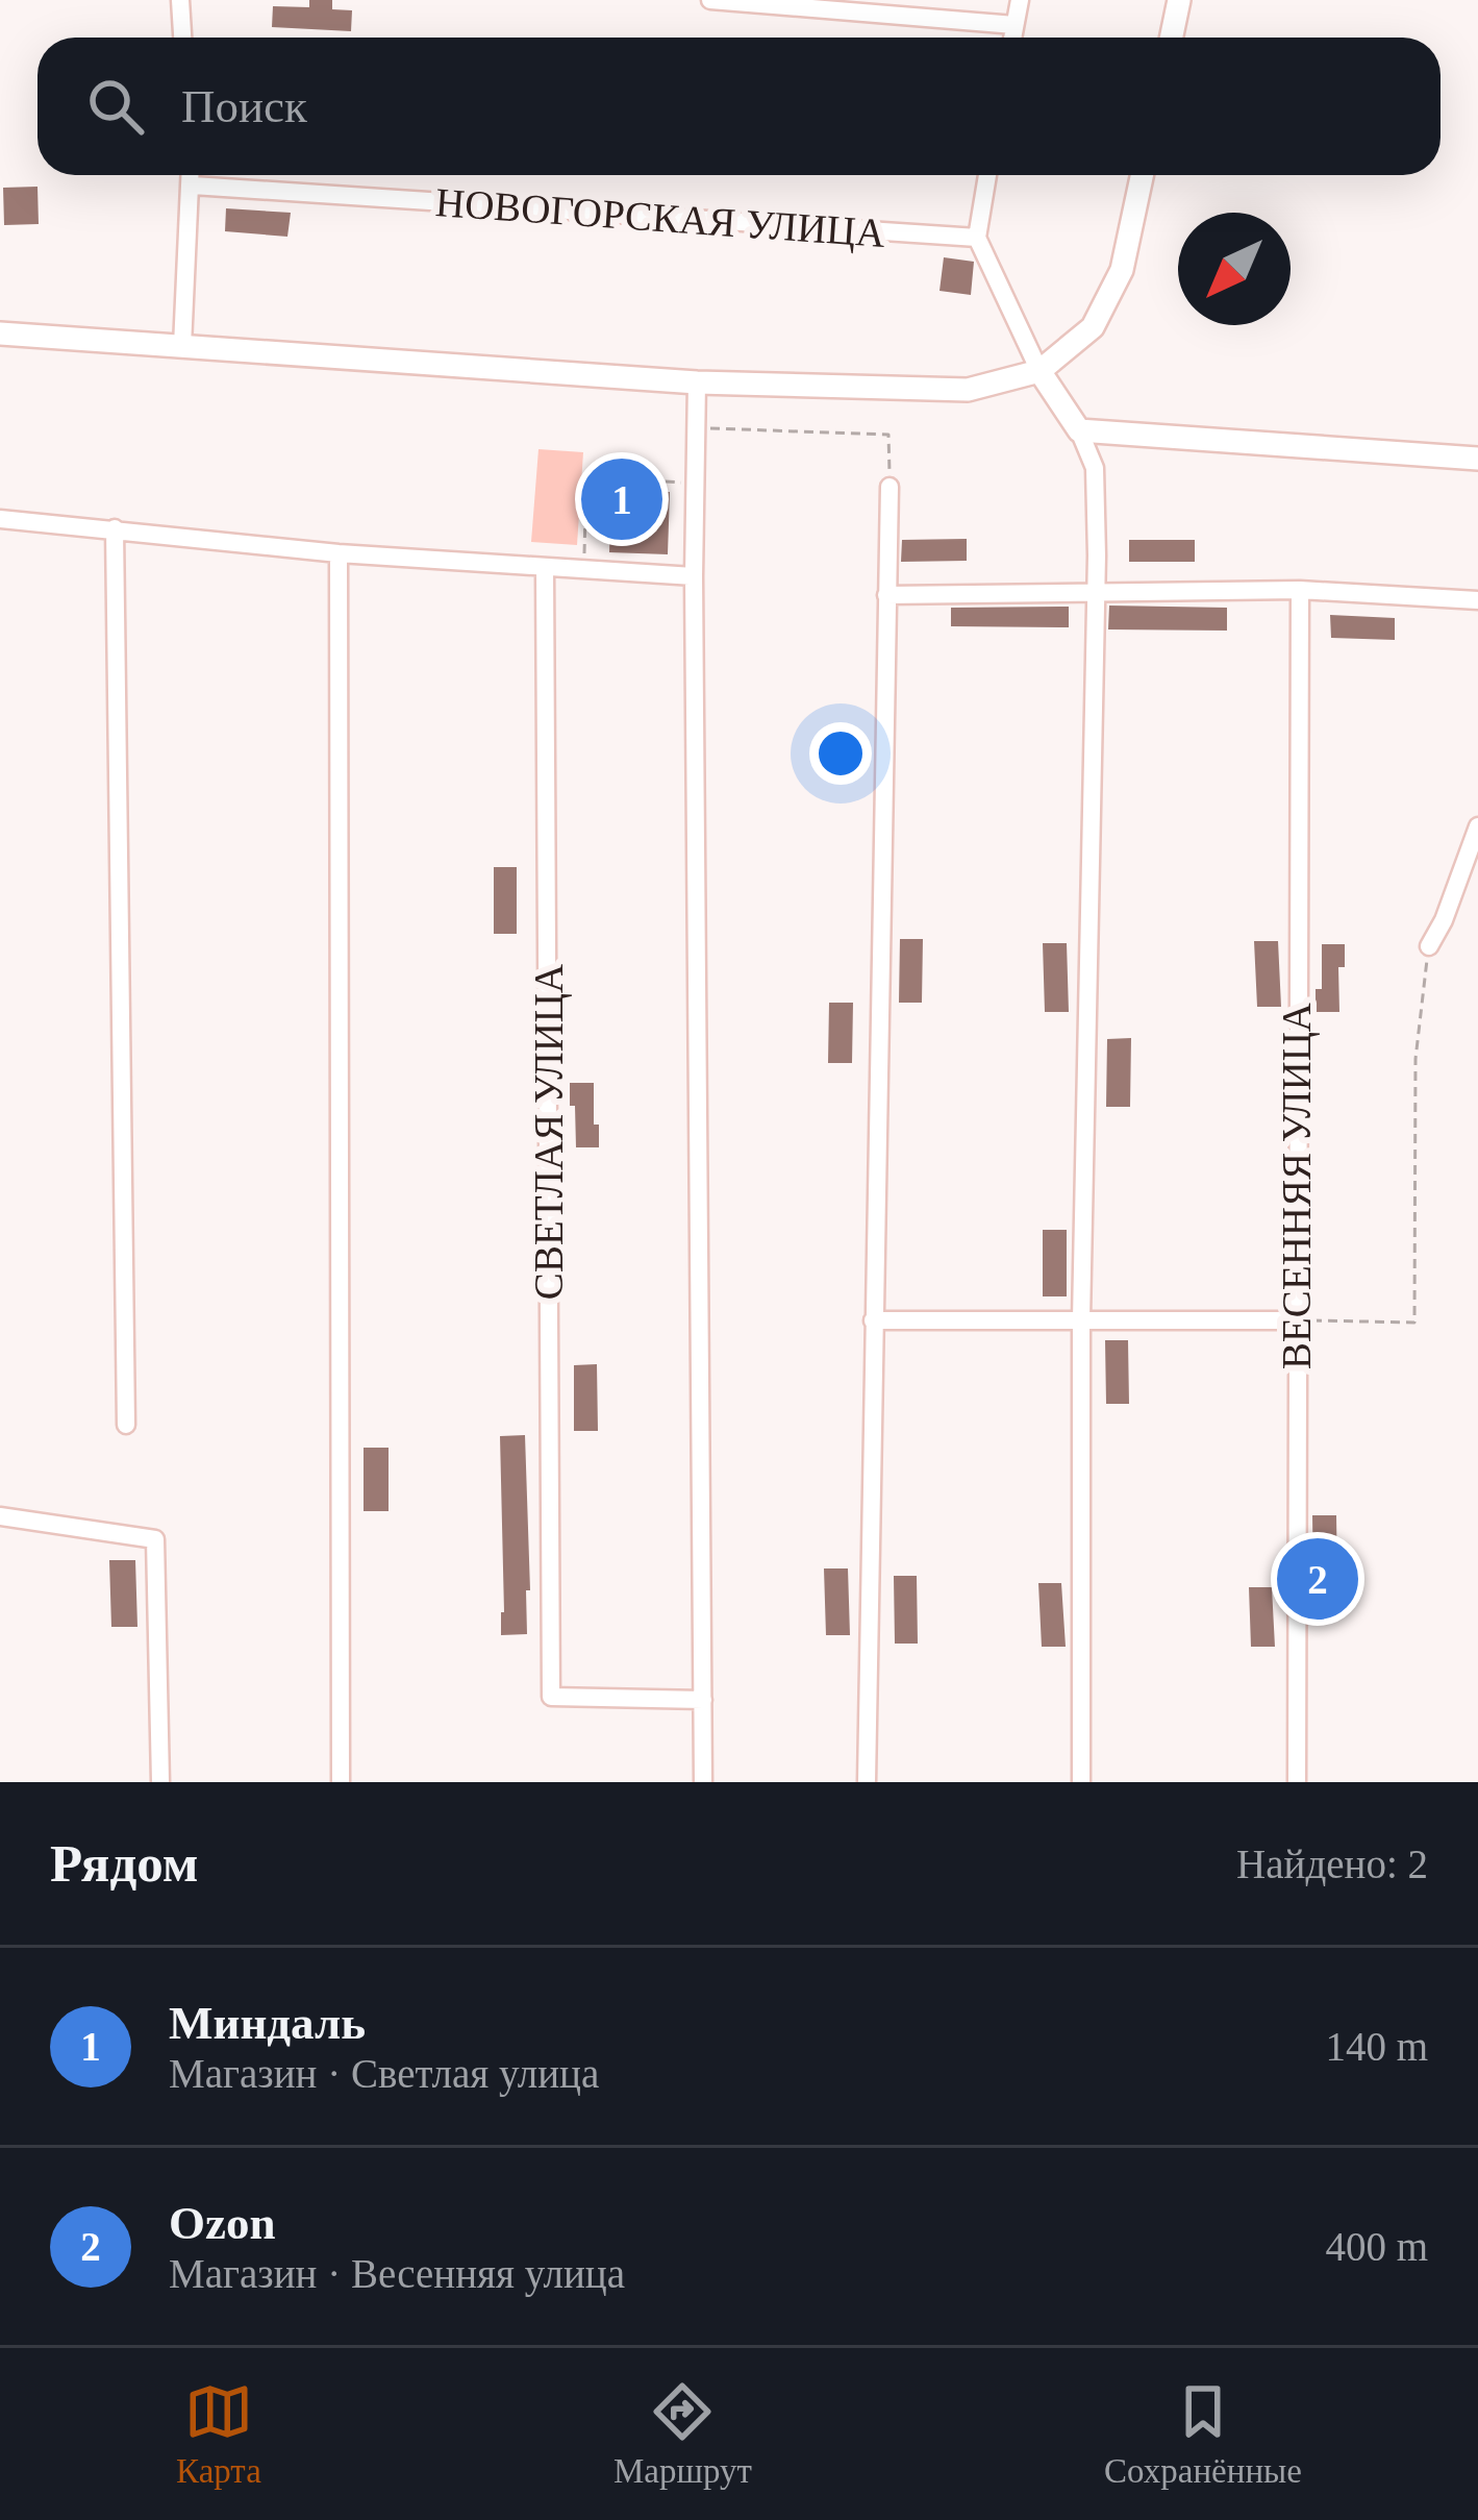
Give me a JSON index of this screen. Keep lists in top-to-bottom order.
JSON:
{
  "streets": {
    "street": ["НОВОГОРСКАЯ УЛИЦА", "СВЕТЛАЯ УЛИЦА", "ВЕСЕННЯЯ УЛИЦА"]
  },
  "north": "bottom left",
  "page": {
    "search": "Поиск",
    "pins": ["1", "2"],
    "heading": ["Рядом", "Найдено: 2"],
    "list": [
      {
        "mark": "1",
        "name": "Миндаль",
        "note": "Магазин · Светлая улица",
        "value": "140 m"
      },
      {
        "mark": "2",
        "name": "Ozon",
        "note": "Магазин · Весенняя улица",
        "value": "400 m"
      }
    ],
    "nav": ["Карта", "Маршрут", "Сохранённые"]
  }
}
